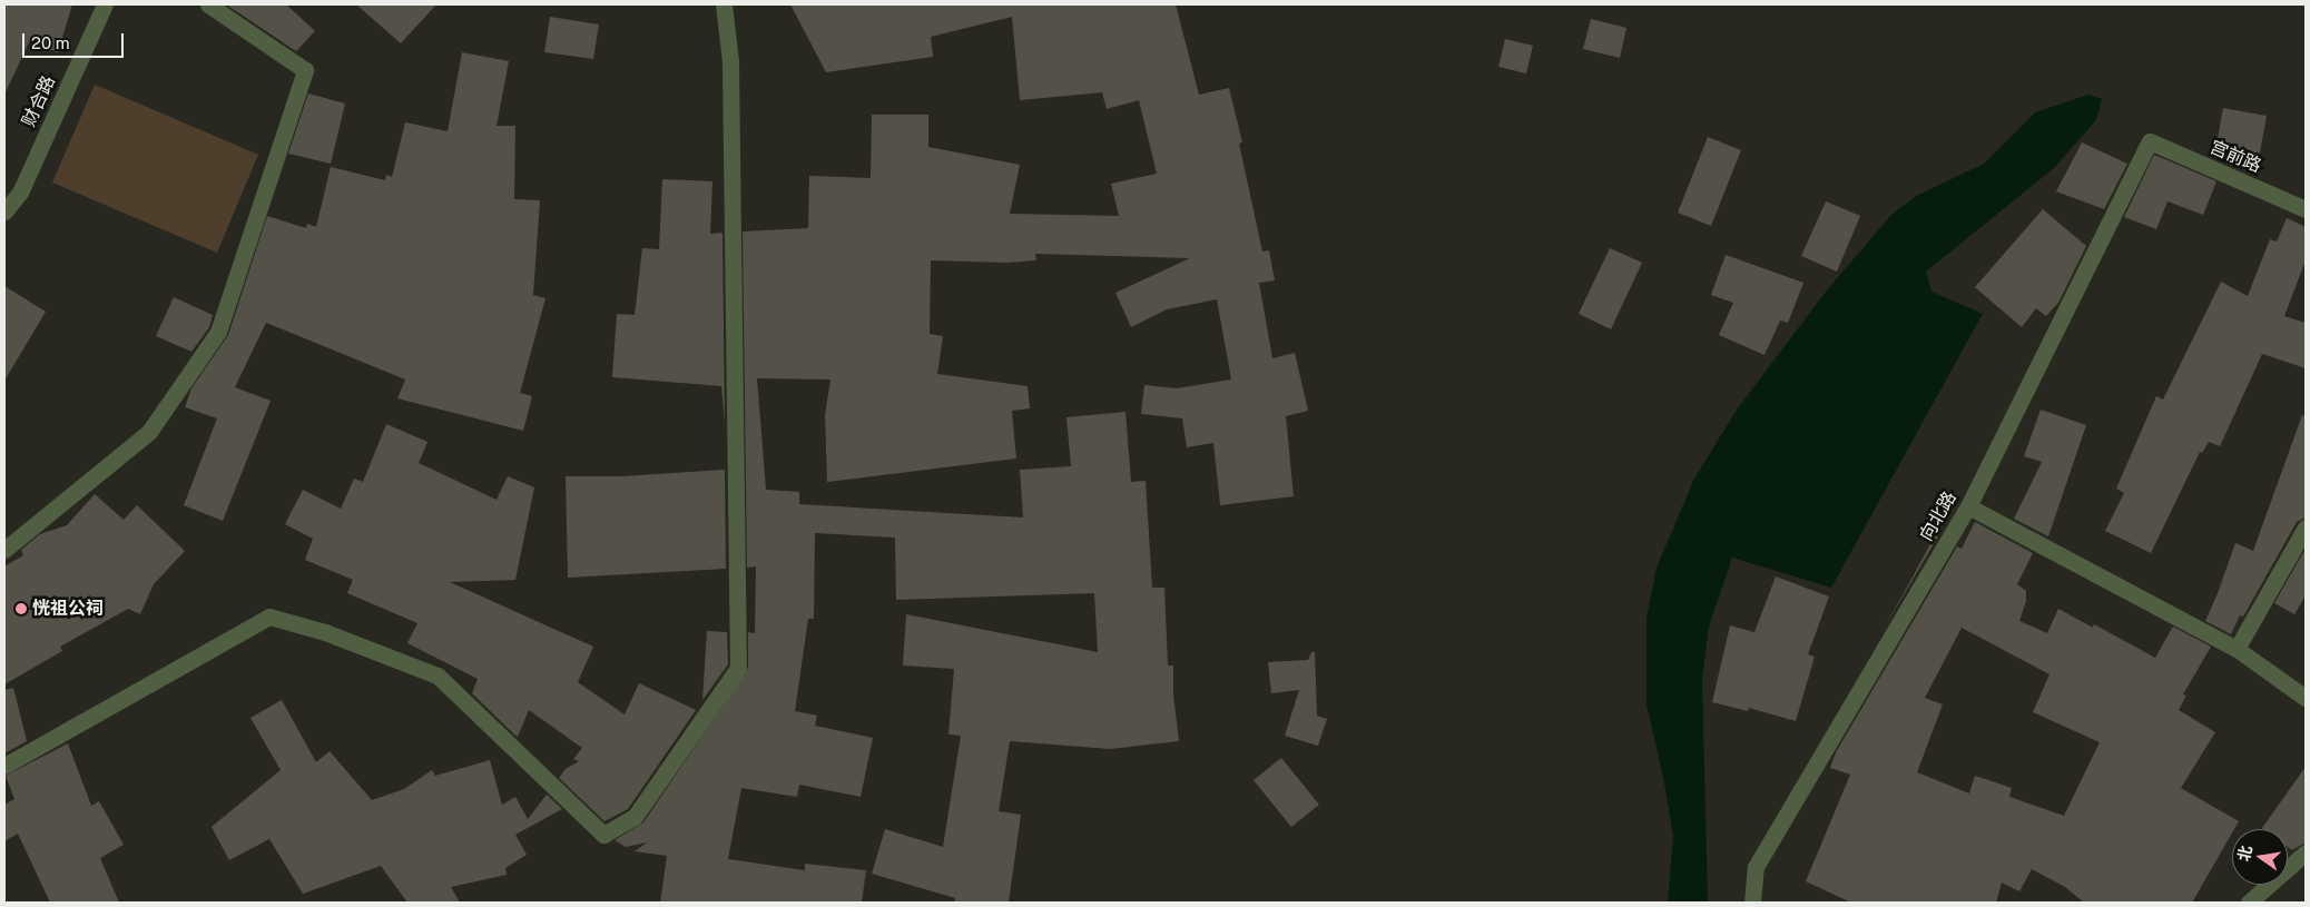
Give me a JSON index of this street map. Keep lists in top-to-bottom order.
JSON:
{
  "streets": {
    "street": ["财合路", "宫前路", "向北路"]
  },
  "crossings": [
    ["宫前路", "向北路"]
  ],
  "places": ["恍祖公祠"],
  "scale_bar": "20 m",
  "north": "left"
}
